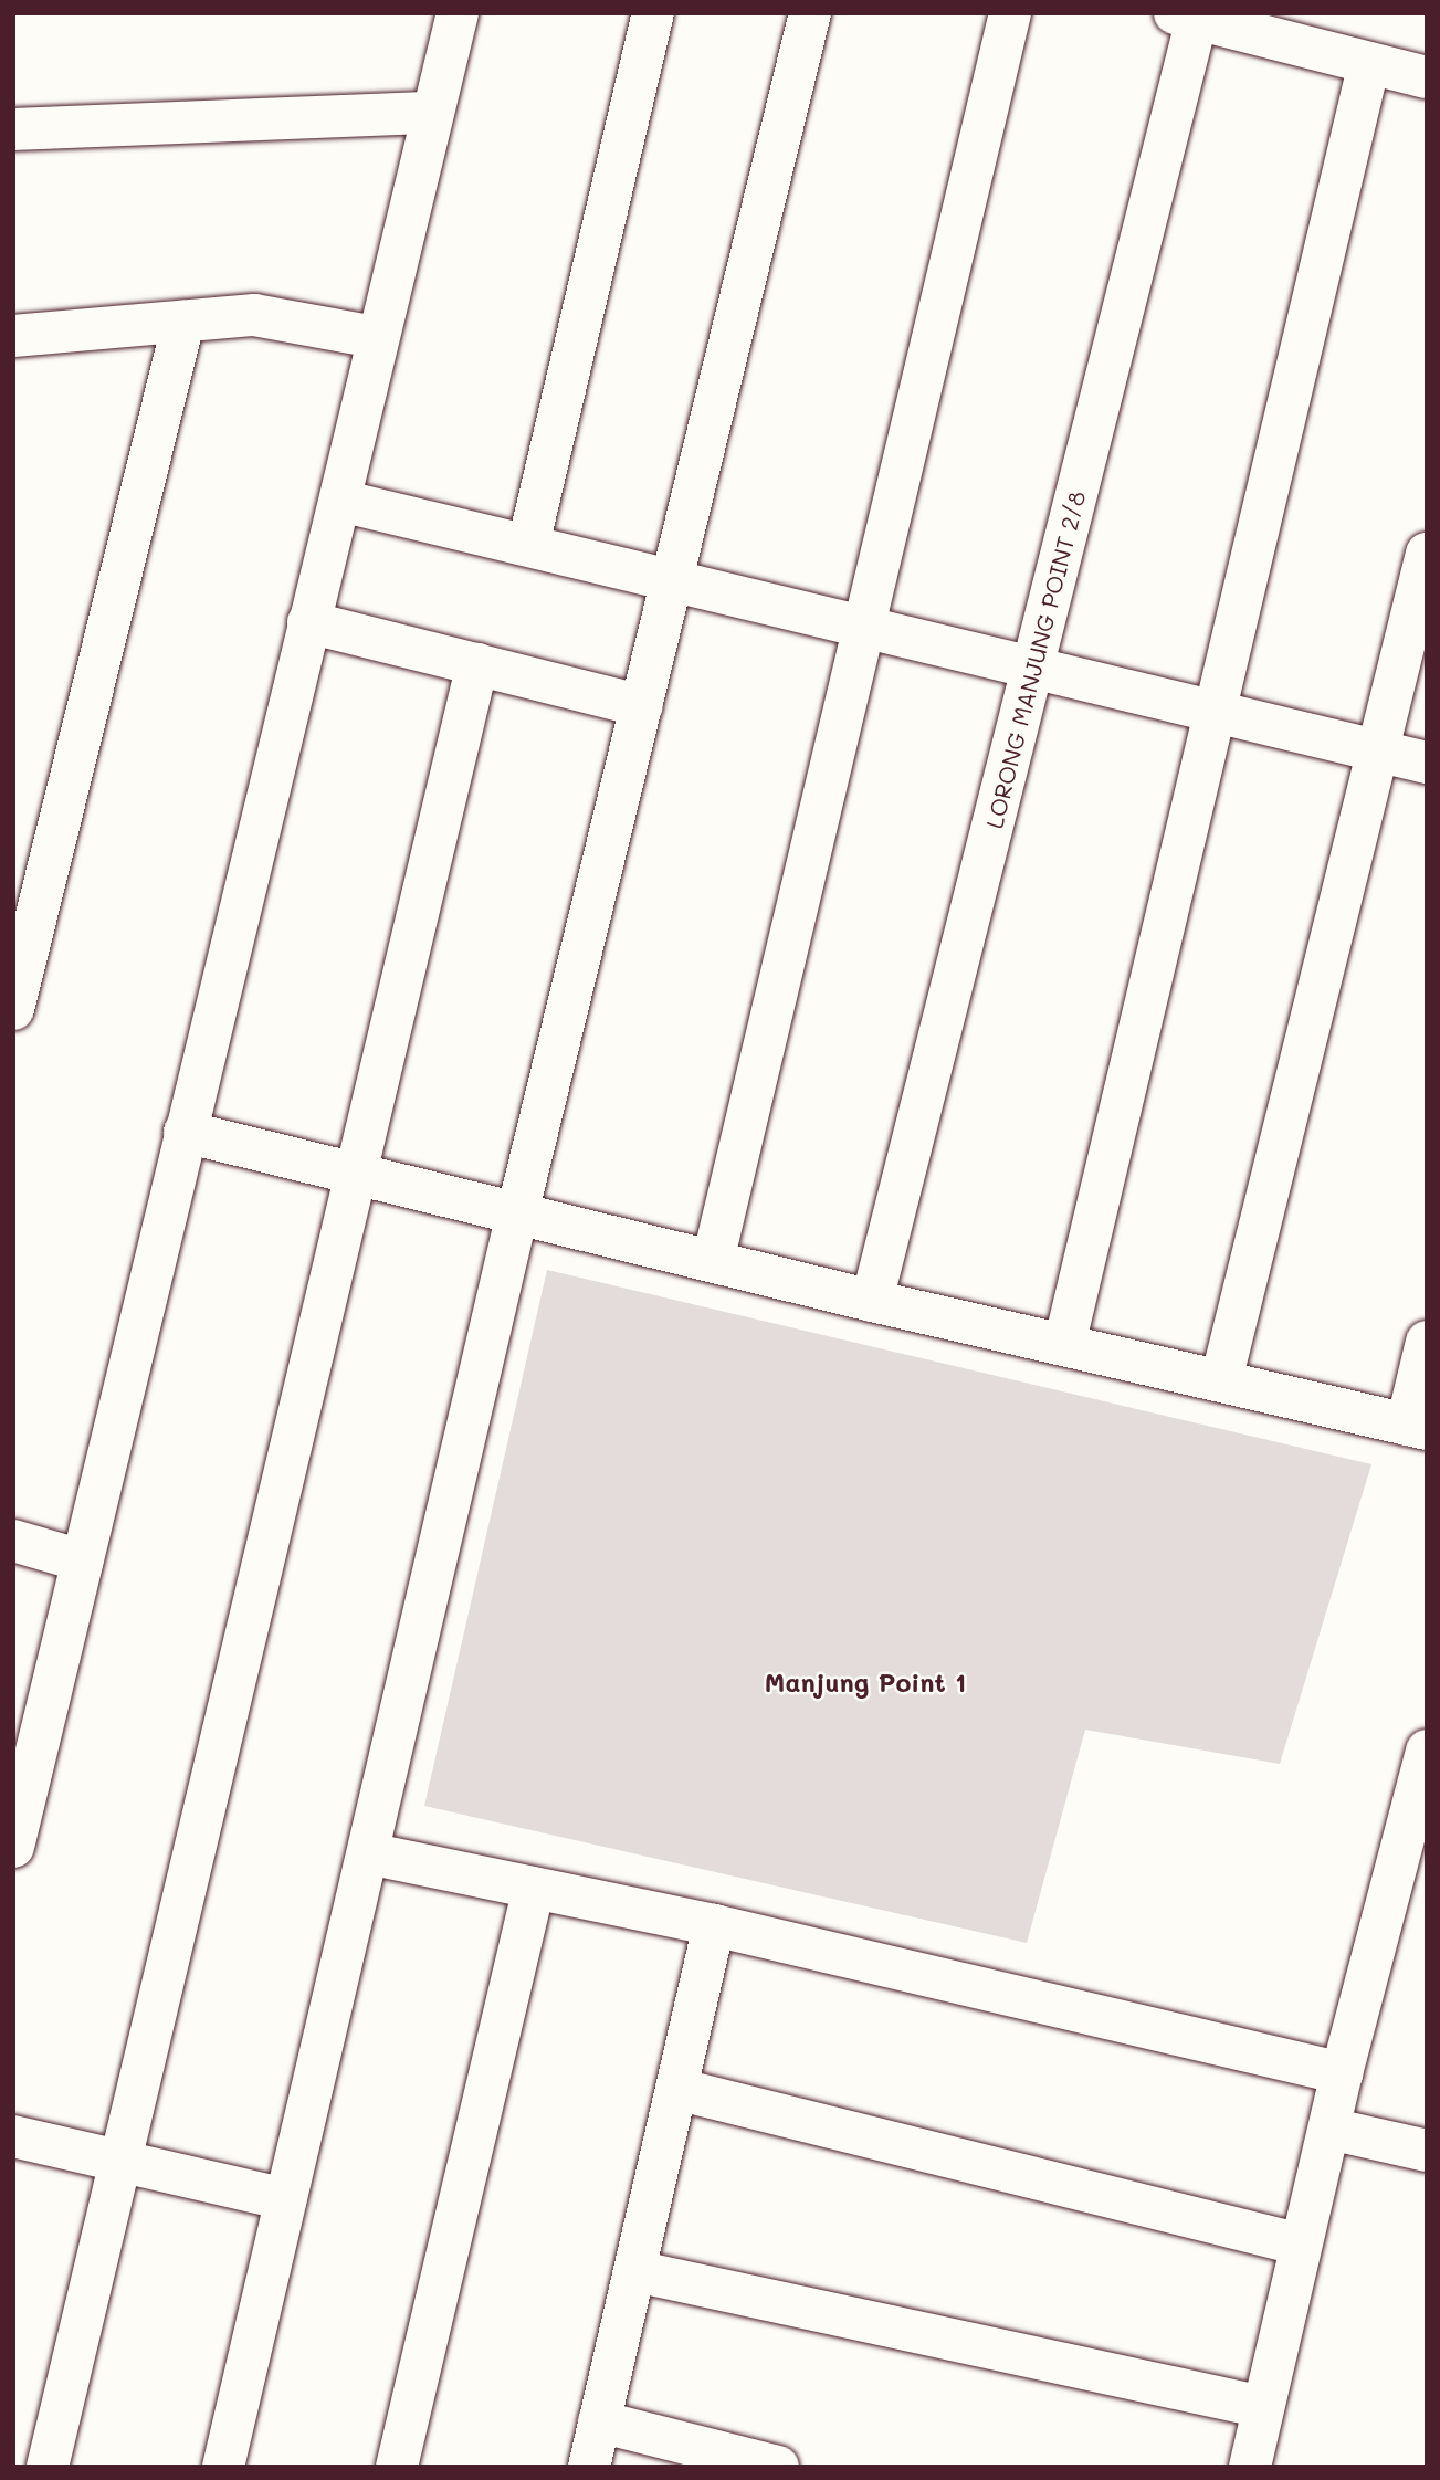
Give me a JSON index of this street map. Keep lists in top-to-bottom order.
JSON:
{
  "streets": {
    "street": ["LORONG MANJUNG POINT 2/8"]
  },
  "districts": ["Manjung Point 1"]
}
